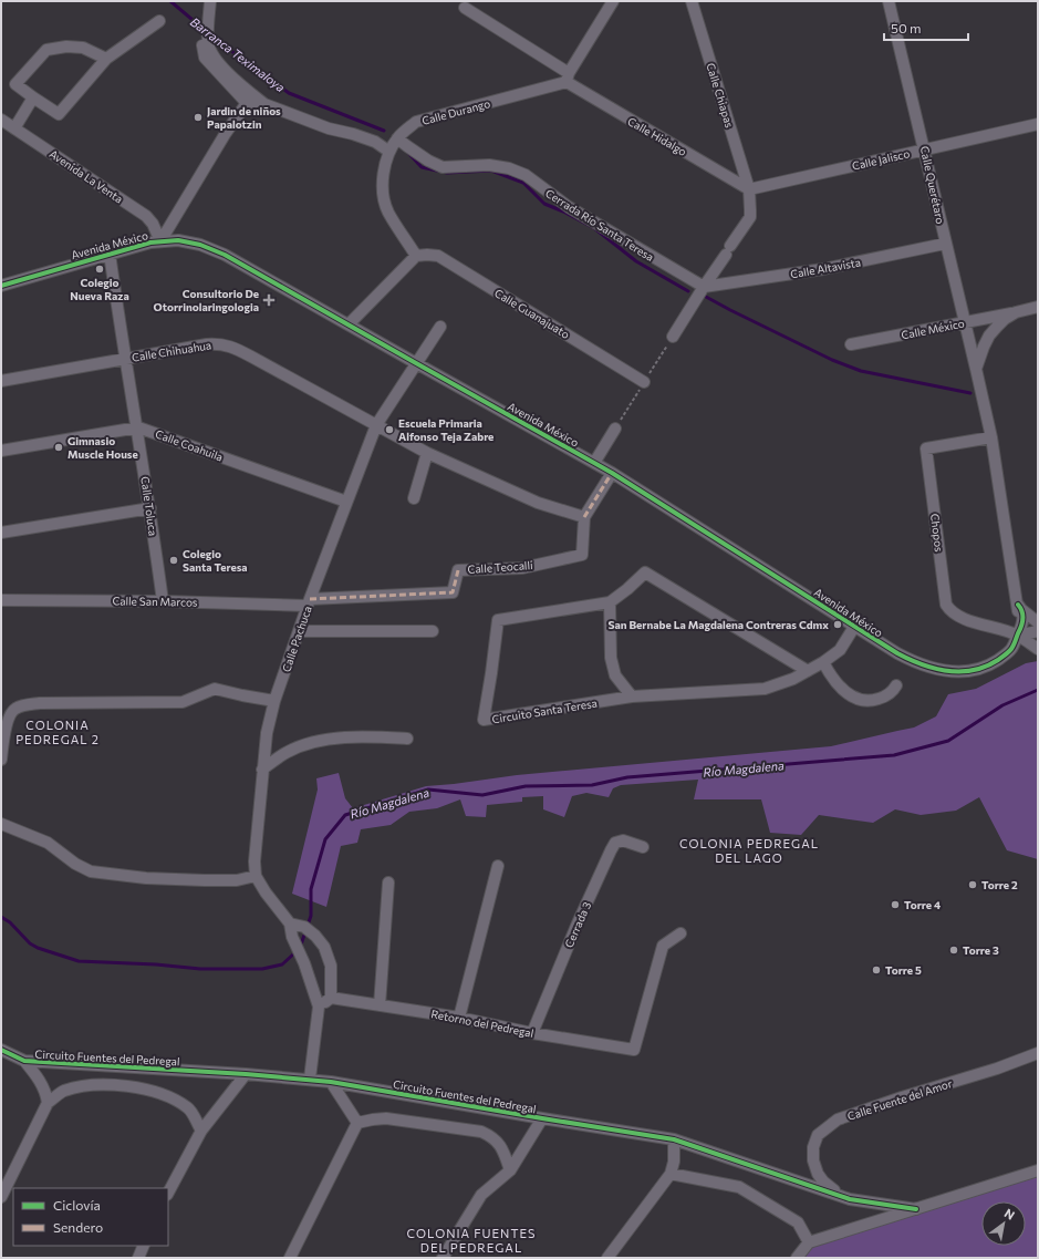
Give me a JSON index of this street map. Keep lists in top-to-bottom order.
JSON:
{
  "streets": {
    "street": [
      "Calle Chiapas",
      "Calle Durango",
      "Calle Hidalgo",
      "Calle Jalisco",
      "Avenida La Venta",
      "Calle Querétaro",
      "Cerrada Río Santa Teresa",
      "Avenida México",
      "Calle Altavista",
      "Calle Guanajuato",
      "Calle México",
      "Calle Chihuahua",
      "Calle Coahuila",
      "Calle Toluca",
      "Chopos",
      "Calle Teocalli",
      "Calle San Marcos",
      "Calle Pachuca",
      "Circuito Santa Teresa",
      "Cerrada 3",
      "Retorno del Pedregal",
      "Circuito Fuentes del Pedregal",
      "Calle Fuente del Amor"
    ]
  },
  "crossings": [
    ["Calle Chiapas", "Calle Hidalgo"],
    ["Calle Chiapas", "Calle Jalisco"],
    ["Calle Chiapas", "Cerrada Río Santa Teresa"],
    ["Calle Chiapas", "Calle Altavista"],
    ["Calle Durango", "Calle Hidalgo"],
    ["Calle Durango", "Cerrada Río Santa Teresa"],
    ["Calle Durango", "Calle Guanajuato"],
    ["Calle Hidalgo", "Calle Jalisco"],
    ["Calle Jalisco", "Calle Querétaro"],
    ["Avenida La Venta", "Avenida México"],
    ["Calle Querétaro", "Calle Altavista"],
    ["Calle Querétaro", "Calle México"],
    ["Cerrada Río Santa Teresa", "Calle Altavista"],
    ["Avenida México", "Calle Toluca"],
    ["Avenida México", "Chopos"],
    ["Avenida México", "Calle Pachuca"],
    ["Avenida México", "Circuito Santa Teresa"],
    ["Calle Chihuahua", "Calle Toluca"],
    ["Calle Chihuahua", "Calle Teocalli"],
    ["Calle Chihuahua", "Calle Pachuca"],
    ["Calle Coahuila", "Calle Toluca"],
    ["Calle Coahuila", "Calle Pachuca"],
    ["Calle Toluca", "Calle San Marcos"],
    ["Calle Teocalli", "Calle San Marcos"],
    ["Calle San Marcos", "Calle Pachuca"],
    ["Cerrada 3", "Retorno del Pedregal"],
    ["Circuito Fuentes del Pedregal", "Calle Fuente del Amor"]
  ],
  "districts": ["COLONIA PEDREGAL 2", "COLONIA PEDREGAL DEL LAGO", "COLONIA FUENTES DEL PEDREGAL"],
  "water": ["Barranca Teximaloya", "Río Magdalena"],
  "places": {
    "other": [
      "Jardin de niños Papalotzin",
      "Colegio Nueva Raza",
      "Escuela Primaria Alfonso Teja Zabre",
      "Gimnasio Muscle House",
      "Colegio Santa Teresa",
      "San Bernabe La Magdalena Contreras Cdmx",
      "Torre 2",
      "Torre 4",
      "Torre 3",
      "Torre 5"
    ],
    "health": ["Consultorio De Otorrinolaringologia"]
  },
  "legend": ["Ciclovía", "Sendero"],
  "scale_bar": "50 m",
  "north": "top right"
}
